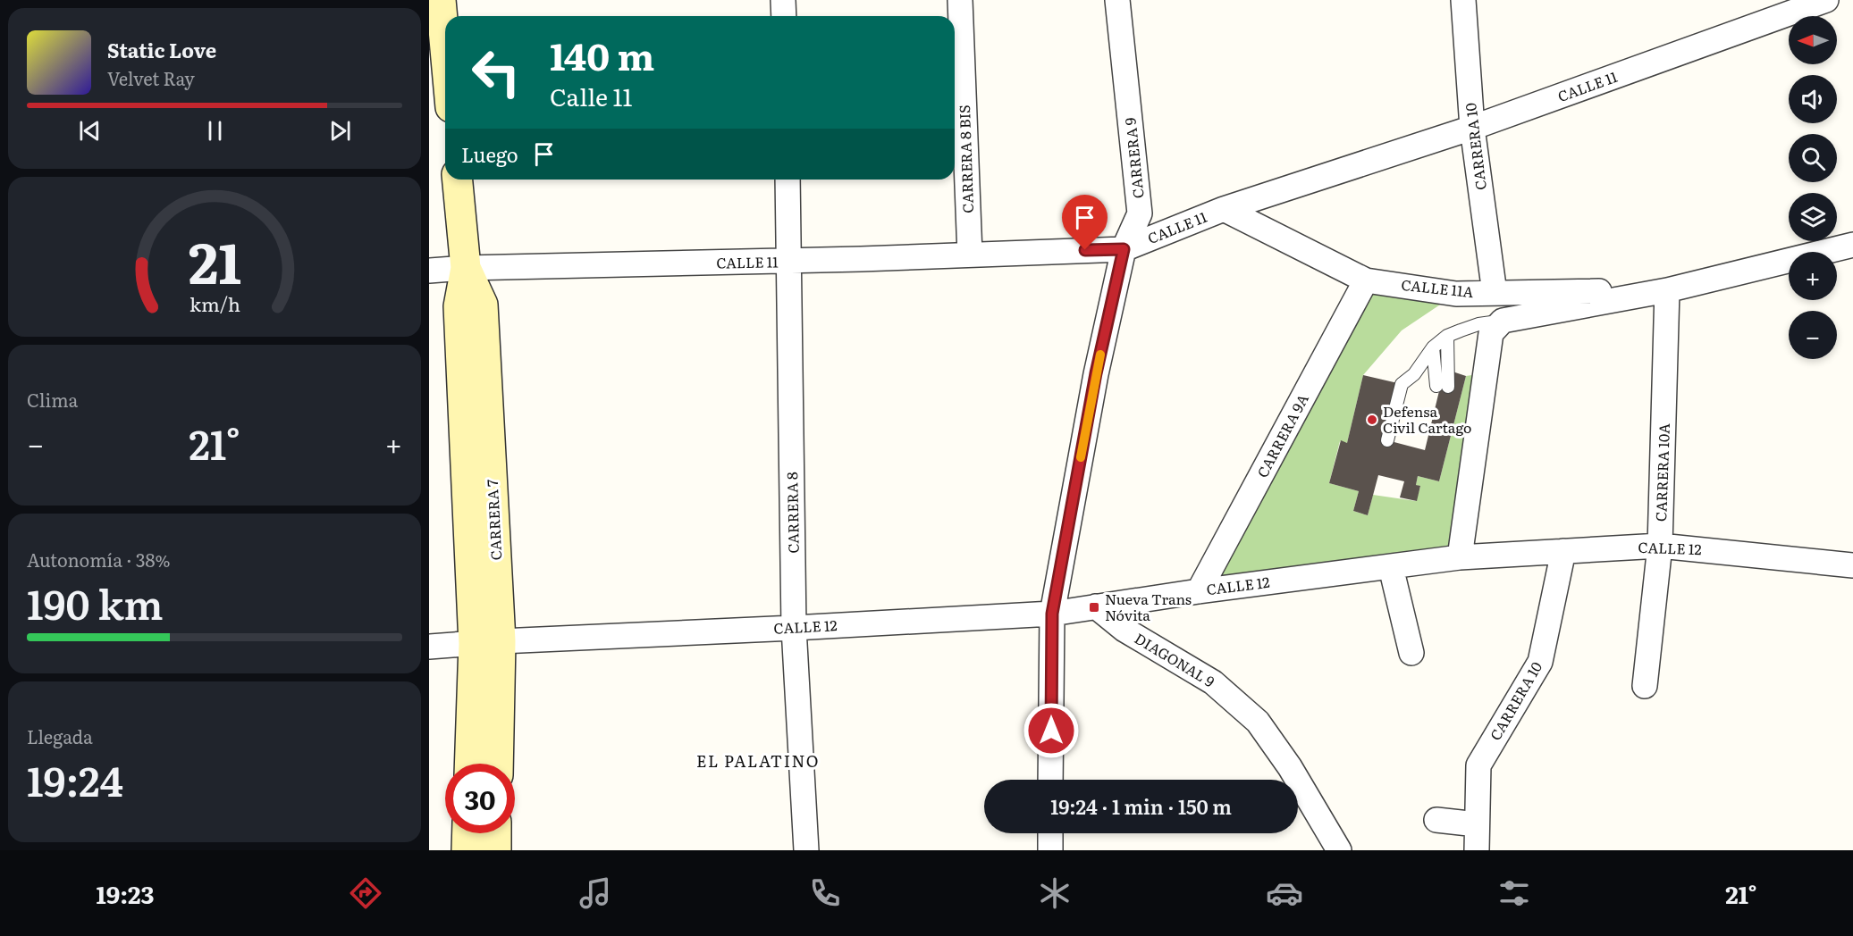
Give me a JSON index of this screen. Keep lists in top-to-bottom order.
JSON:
{
  "streets": {
    "main road": ["CARRERA 7"],
    "street": [
      "CALLE 11",
      "CARRERA 10",
      "CARRERA 9",
      "CARRERA 8 BIS",
      "CALLE 11A",
      "CARRERA 9A",
      "CARRERA 10A",
      "CARRERA 8",
      "CALLE 12",
      "DIAGONAL 9"
    ]
  },
  "crossings": [
    ["CALLE 11", "CARRERA 10"],
    ["CALLE 11", "CARRERA 9"],
    ["CALLE 11", "CARRERA 8 BIS"],
    ["CALLE 11", "CALLE 11A"],
    ["CALLE 11", "CARRERA 8"],
    ["CALLE 11", "CARRERA 7"],
    ["CARRERA 10", "CALLE 11A"],
    ["CARRERA 10", "CALLE 12"],
    ["CARRERA 9", "CALLE 12"],
    ["CALLE 11A", "CARRERA 9A"],
    ["CALLE 11A", "CARRERA 10A"],
    ["CARRERA 9A", "CALLE 12"],
    ["CARRERA 10A", "CALLE 12"],
    ["CARRERA 8", "CALLE 12"],
    ["CARRERA 7", "CALLE 12"],
    ["CALLE 12", "DIAGONAL 9"]
  ],
  "districts": ["EL PALATINO"],
  "places": {
    "other": ["Defensa Civil Cartago"],
    "transit": ["Nueva Trans Nóvita"]
  },
  "north": "left",
  "page": {
    "map_buttons": ["+", "−"],
    "turn": ["140 m", "Calle 11"],
    "song": ["Static Love", "Velvet Ray"],
    "then": "Luego",
    "tile": [
      "Clima",
      ["Autonomía · 38%", "190 km"],
      ["Llegada", "19:24"]
    ],
    "heat": ["−", "21°", "+"],
    "limit": "30",
    "trip": "19:24 · 1 min · 150 m",
    "tabs": ["19:23", "21°"],
    "gauge": ["21", "km/h"]
  }
}
